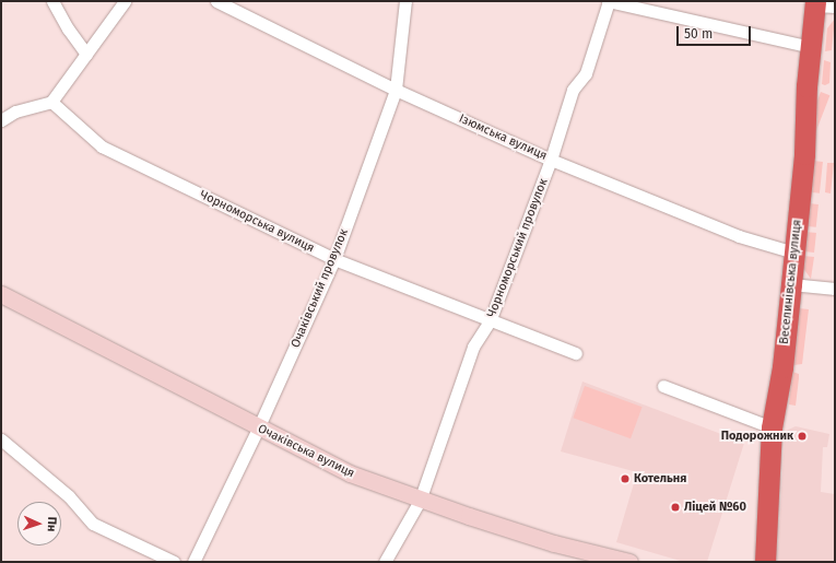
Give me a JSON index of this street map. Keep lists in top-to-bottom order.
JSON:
{
  "streets": {
    "highway": ["Веселинівська вулиця"],
    "street": [
      "Ізюмська вулиця",
      "Чорноморська вулиця",
      "Чорноморський провулок",
      "Очаківський провулок",
      "Очаківська вулиця"
    ]
  },
  "crossings": [
    ["Ізюмська вулиця", "Чорноморський провулок"],
    ["Ізюмська вулиця", "Веселинівська вулиця"],
    ["Ізюмська вулиця", "Очаківський провулок"],
    ["Чорноморська вулиця", "Чорноморський провулок"],
    ["Чорноморська вулиця", "Очаківський провулок"],
    ["Чорноморський провулок", "Очаківська вулиця"],
    ["Очаківський провулок", "Очаківська вулиця"]
  ],
  "places": ["Подорожник", "Котельня", "Ліцей №60"],
  "scale_bar": "50 m",
  "north": "right"
}
